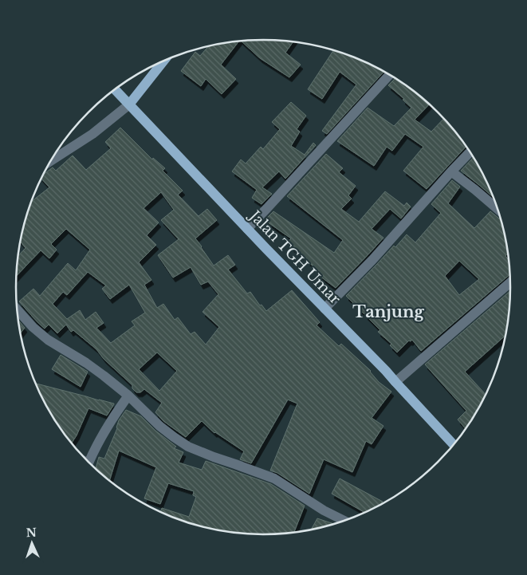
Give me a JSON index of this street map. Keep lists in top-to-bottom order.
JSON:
{
  "streets": {
    "main road": ["Jalan TGH Umar"]
  },
  "districts": ["Tanjung"],
  "north": "top"
}
